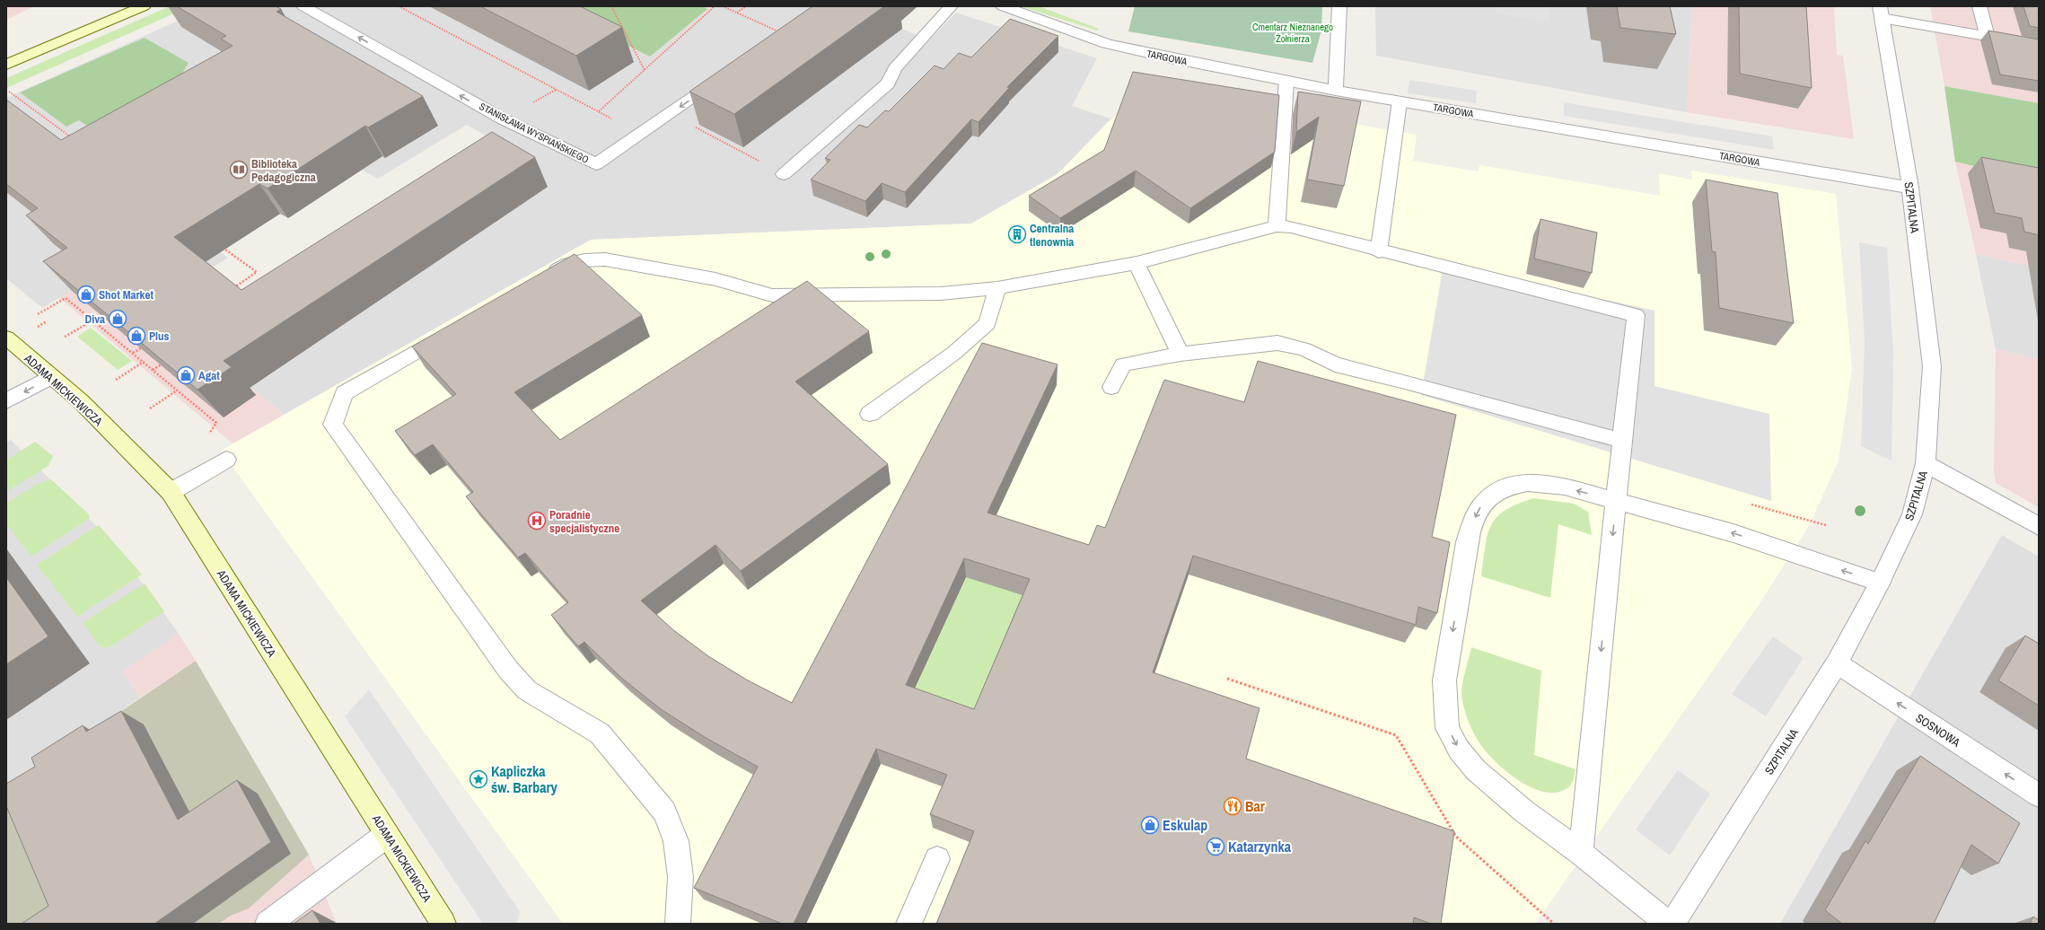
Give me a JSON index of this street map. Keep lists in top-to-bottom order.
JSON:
{
  "streets": {
    "street": [
      "TARGOWA",
      "STANISŁAWA WYSPIAŃSKIEGO",
      "SZPITALNA",
      "ADAMA MICKIEWICZA",
      "SOSNOWA"
    ]
  },
  "crossings": [
    ["TARGOWA", "SZPITALNA"],
    ["SZPITALNA", "SOSNOWA"]
  ],
  "one_way": ["SOSNOWA"],
  "parks": ["Cmentarz Nieznanego Żołnierza"],
  "places": {
    "library": ["Biblioteka Pedagogiczna"],
    "building": ["Centralna tlenownia"],
    "shop": [
      "Shot Market",
      "Diva",
      "Plus",
      "Agat",
      "Eskulap"
    ],
    "hospital": ["Poradnie specjalistyczne"],
    "place": ["Kapliczka św. Barbary"],
    "restaurant": ["Bar"],
    "supermarket": ["Katarzynka"]
  }
}
